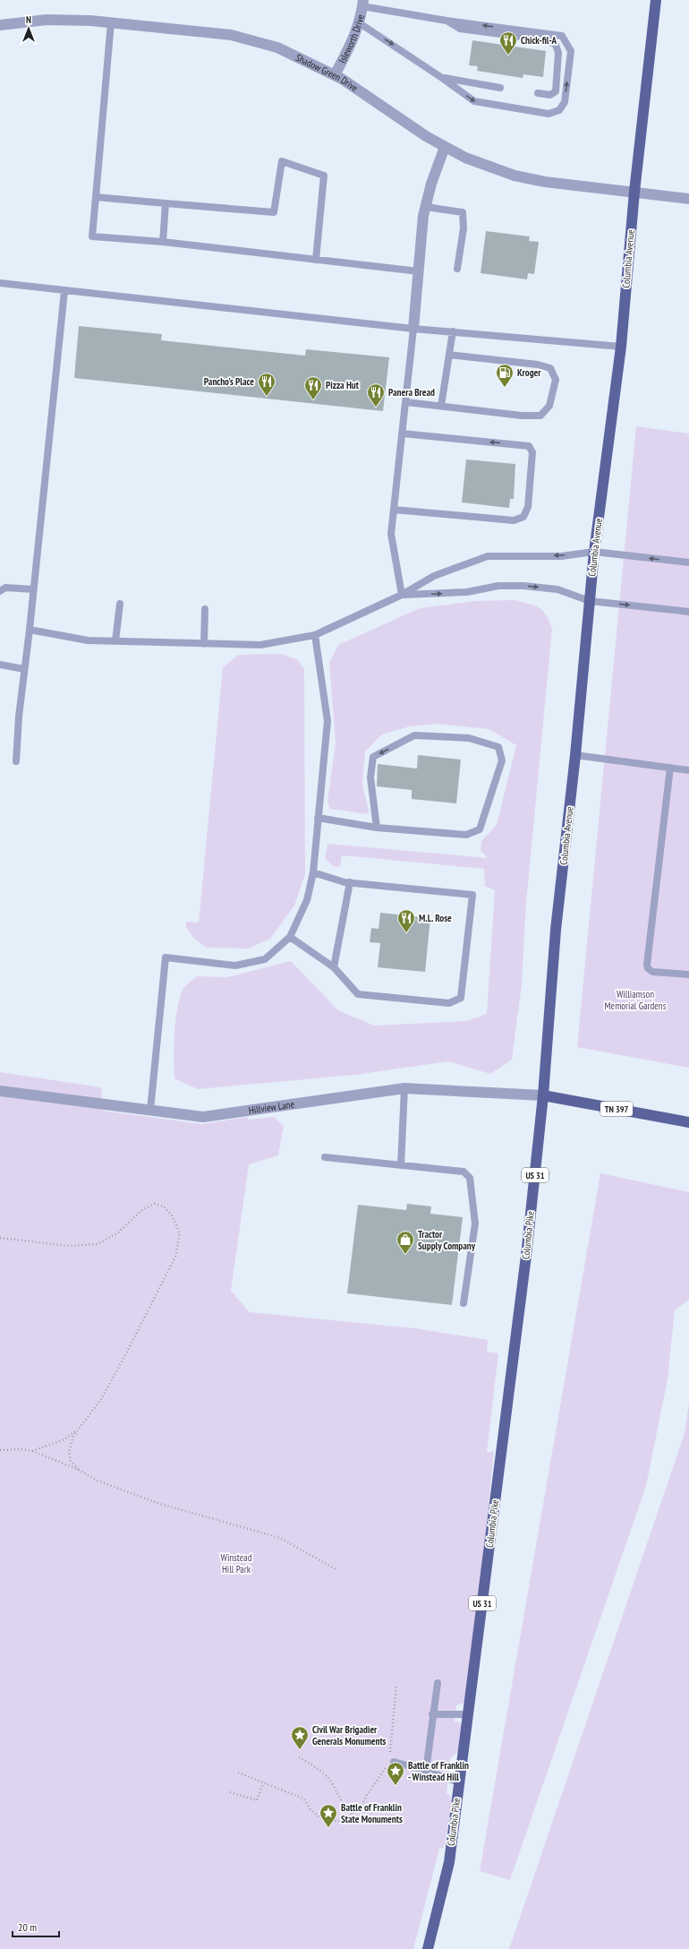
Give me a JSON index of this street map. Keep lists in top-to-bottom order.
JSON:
{
  "streets": {
    "main road": [
      "Columbia Avenue",
      "TN 397",
      "US 31",
      "Columbia Pike"
    ],
    "street": ["Isleworth Drive", "Shadow Green Drive", "Hillview Lane"]
  },
  "crossings": [
    ["Isleworth Drive", "Shadow Green Drive"],
    ["Shadow Green Drive", "Columbia Avenue"],
    ["Columbia Avenue", "Hillview Lane"],
    ["Columbia Avenue", "TN 397"],
    ["Columbia Avenue", "Columbia Pike"],
    ["Hillview Lane", "TN 397"],
    ["Hillview Lane", "Columbia Pike"],
    ["TN 397", "Columbia Pike"]
  ],
  "parks": ["Williamson Memorial Gardens", "Winstead Hill Park"],
  "places": {
    "restaurant": [
      "Chick-fil-A",
      "Pancho's Place",
      "Pizza Hut",
      "Panera Bread",
      "M.L. Rose"
    ],
    "fuel station": ["Kroger"],
    "shop": ["Tractor Supply Company"],
    "place": ["Civil War Brigadier Generals Monuments", "Battle of Franklin - Winstead Hill", "Battle of Franklin State Monuments"]
  },
  "scale_bar": "20 m",
  "north": "top"
}
